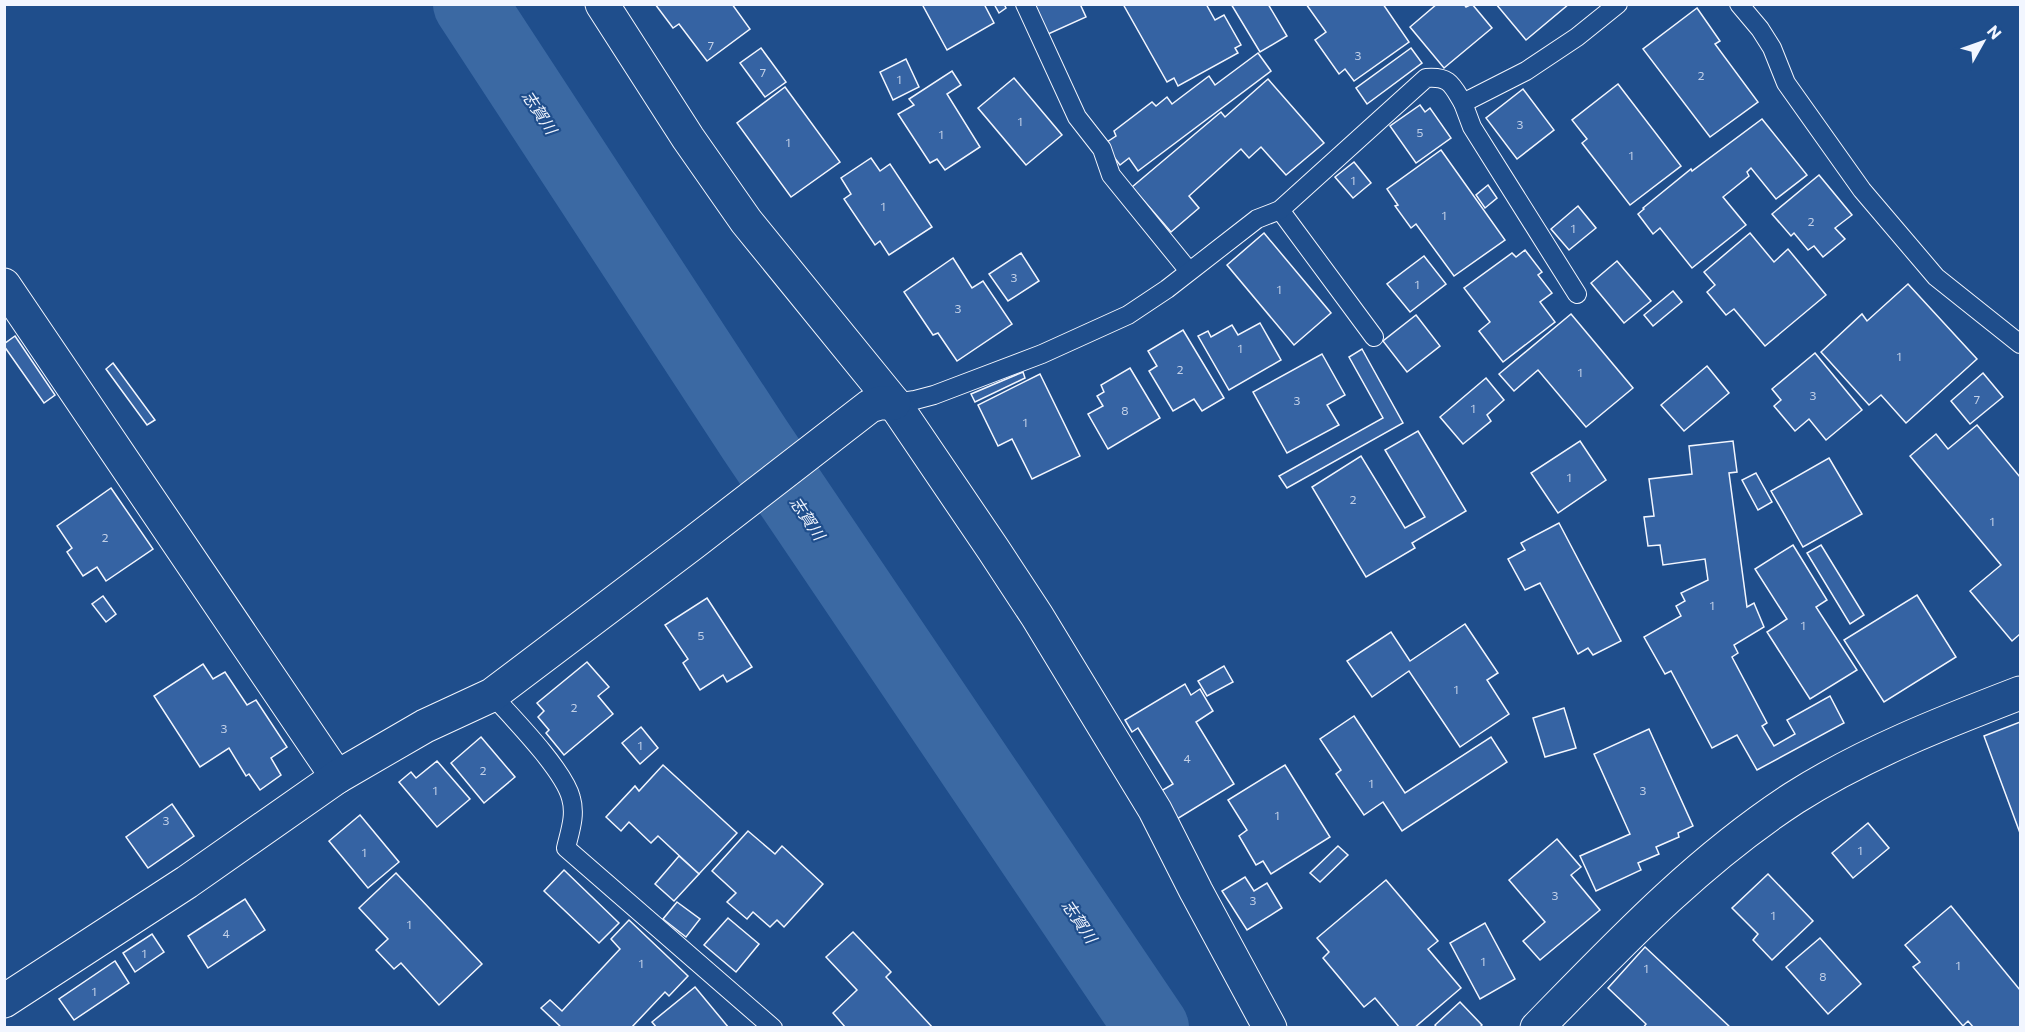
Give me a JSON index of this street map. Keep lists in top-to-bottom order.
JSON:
{
  "water": ["志賀川"],
  "house_numbers": [
    "7",
    "3",
    "7",
    "2",
    "1",
    "1",
    "3",
    "5",
    "1",
    "1",
    "1",
    "1",
    "1",
    "1",
    "2",
    "1",
    "3",
    "1",
    "1",
    "3",
    "1",
    "1",
    "2",
    "1",
    "3",
    "7",
    "3",
    "1",
    "8",
    "1",
    "1",
    "2",
    "1",
    "2",
    "1",
    "1",
    "5",
    "1",
    "2",
    "3",
    "1",
    "4",
    "2",
    "1",
    "1",
    "3",
    "1",
    "3",
    "1",
    "1",
    "3",
    "3",
    "1",
    "1",
    "4",
    "1",
    "1",
    "1",
    "1",
    "1",
    "8",
    "1"
  ],
  "north": "top right"
}
